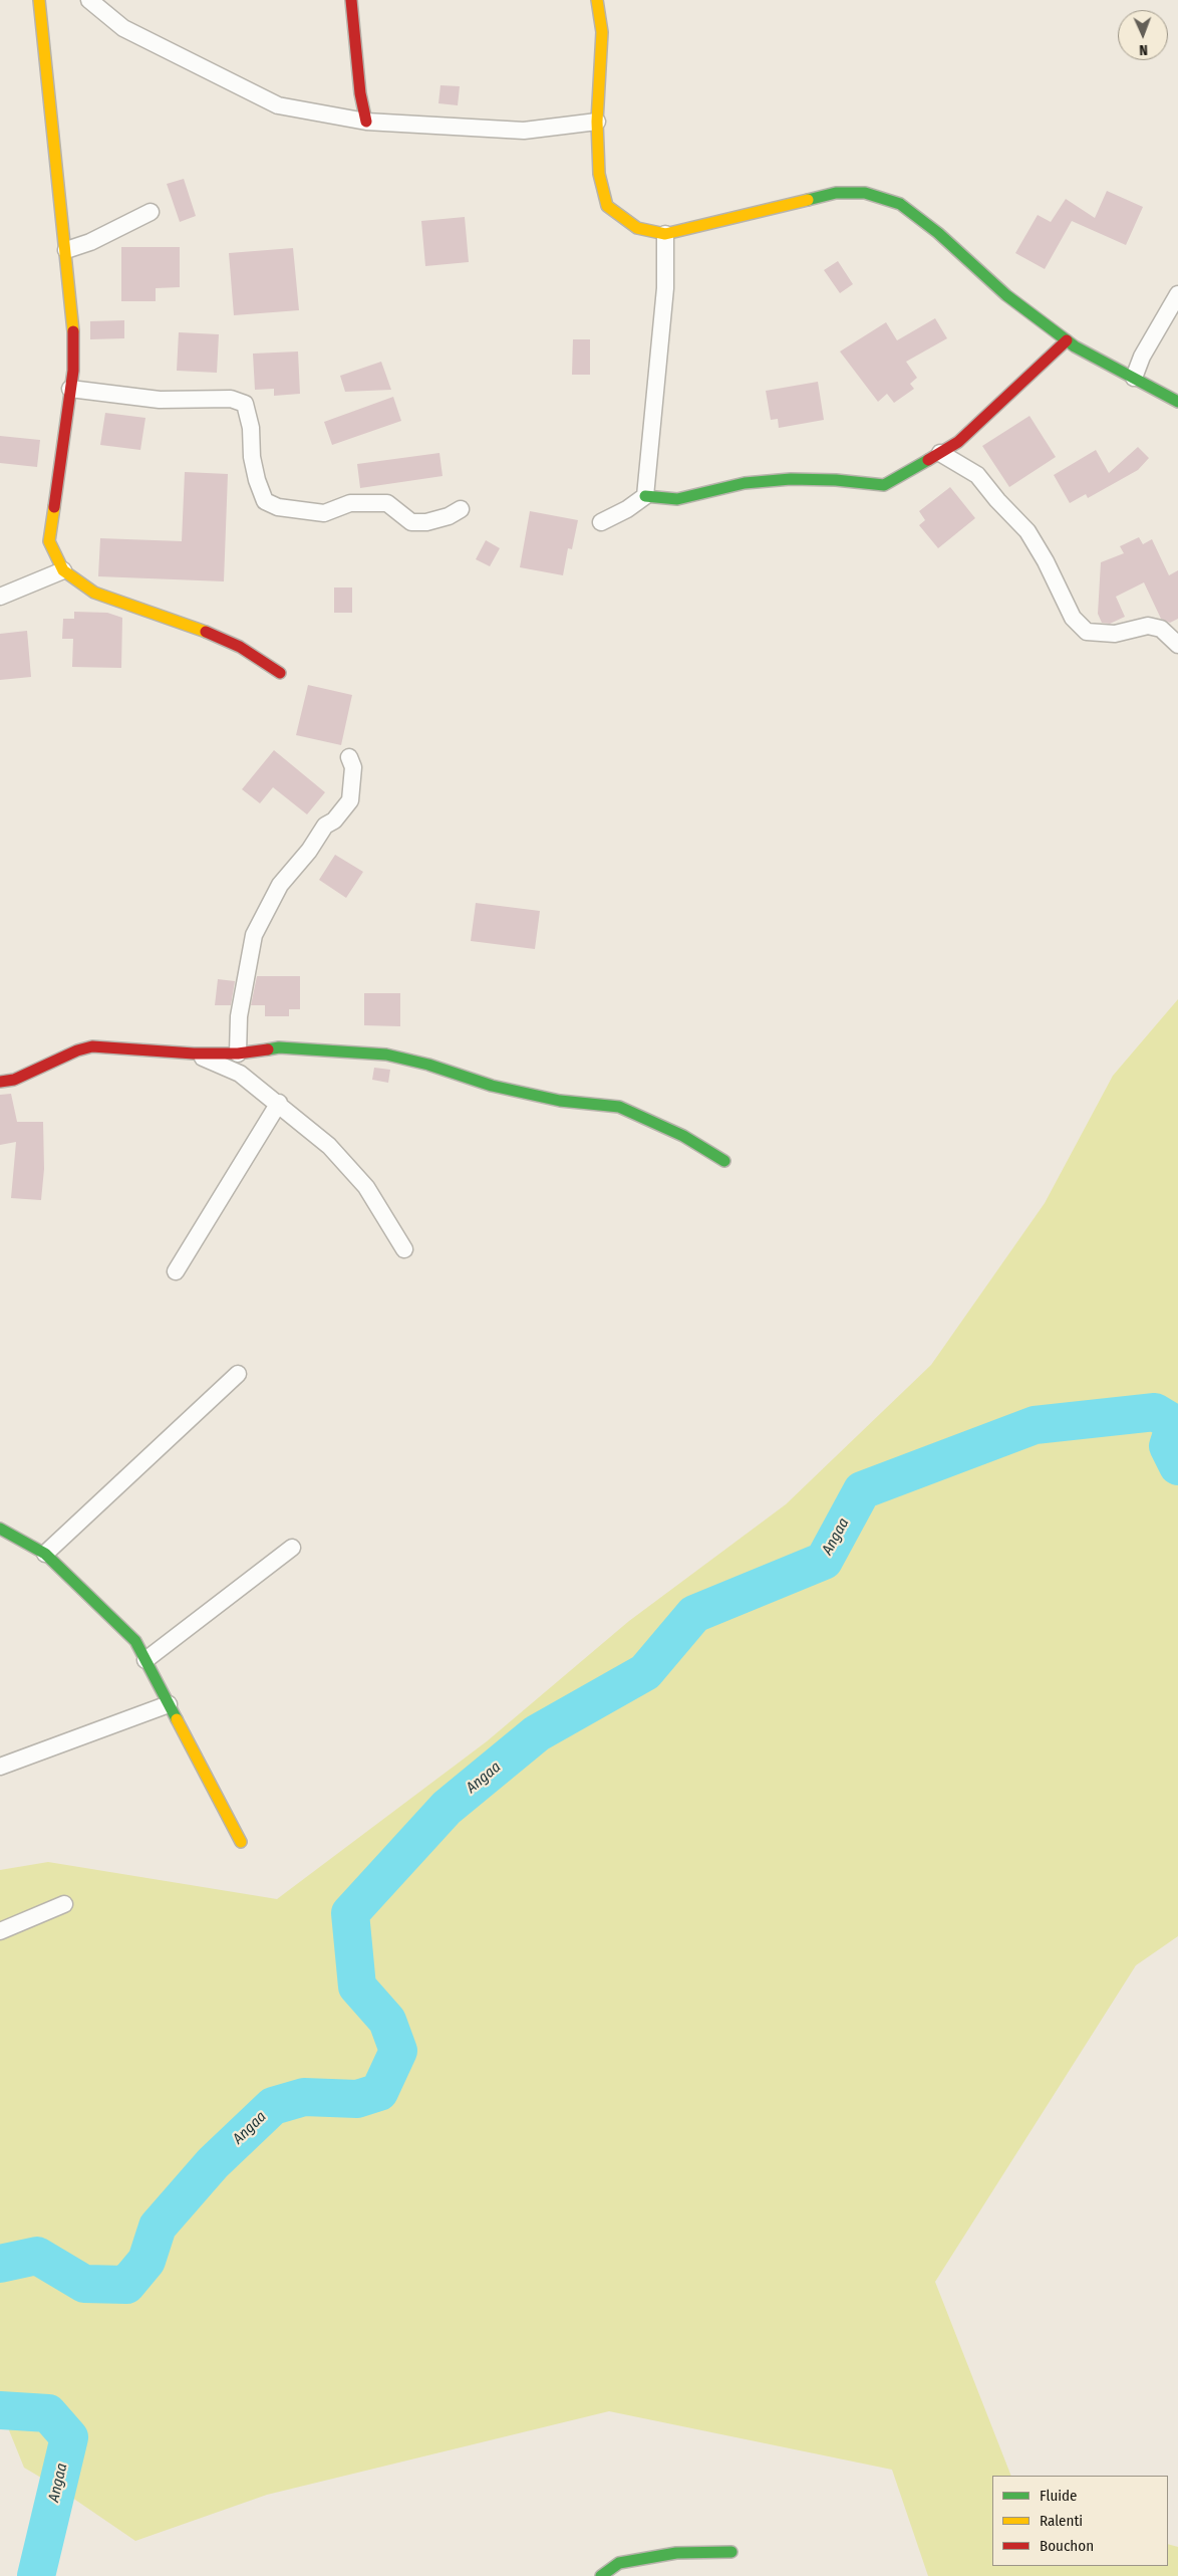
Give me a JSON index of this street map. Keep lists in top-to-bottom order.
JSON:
{
  "water": ["Angaa"],
  "legend": ["Fluide", "Ralenti", "Bouchon"],
  "north": "bottom"
}
